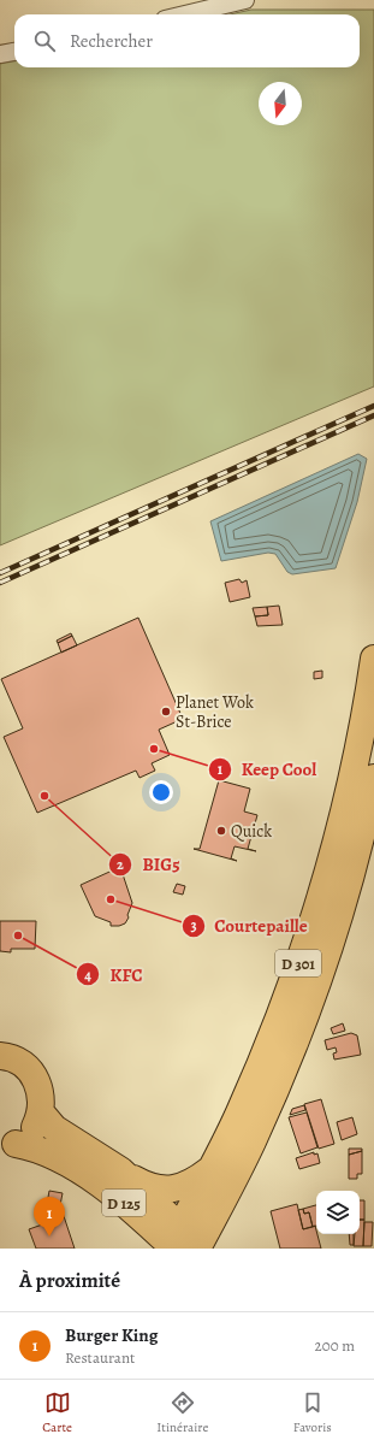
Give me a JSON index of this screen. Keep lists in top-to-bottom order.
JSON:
{
  "streets": {
    "main road": ["D 301", "D 125"]
  },
  "crossings": [
    ["D 301", "D 125"]
  ],
  "places": [
    "Planet Wok St-Brice",
    "Keep Cool",
    "BIG5",
    "Quick",
    "Courtepaille",
    "KFC"
  ],
  "north": "bottom",
  "page": {
    "search": "Rechercher",
    "pins": "1",
    "heading": "À proximité",
    "list": [
      {
        "mark": "1",
        "name": "Burger King",
        "note": "Restaurant",
        "value": "200 m"
      }
    ],
    "nav": ["Carte", "Itinéraire", "Favoris"]
  }
}
